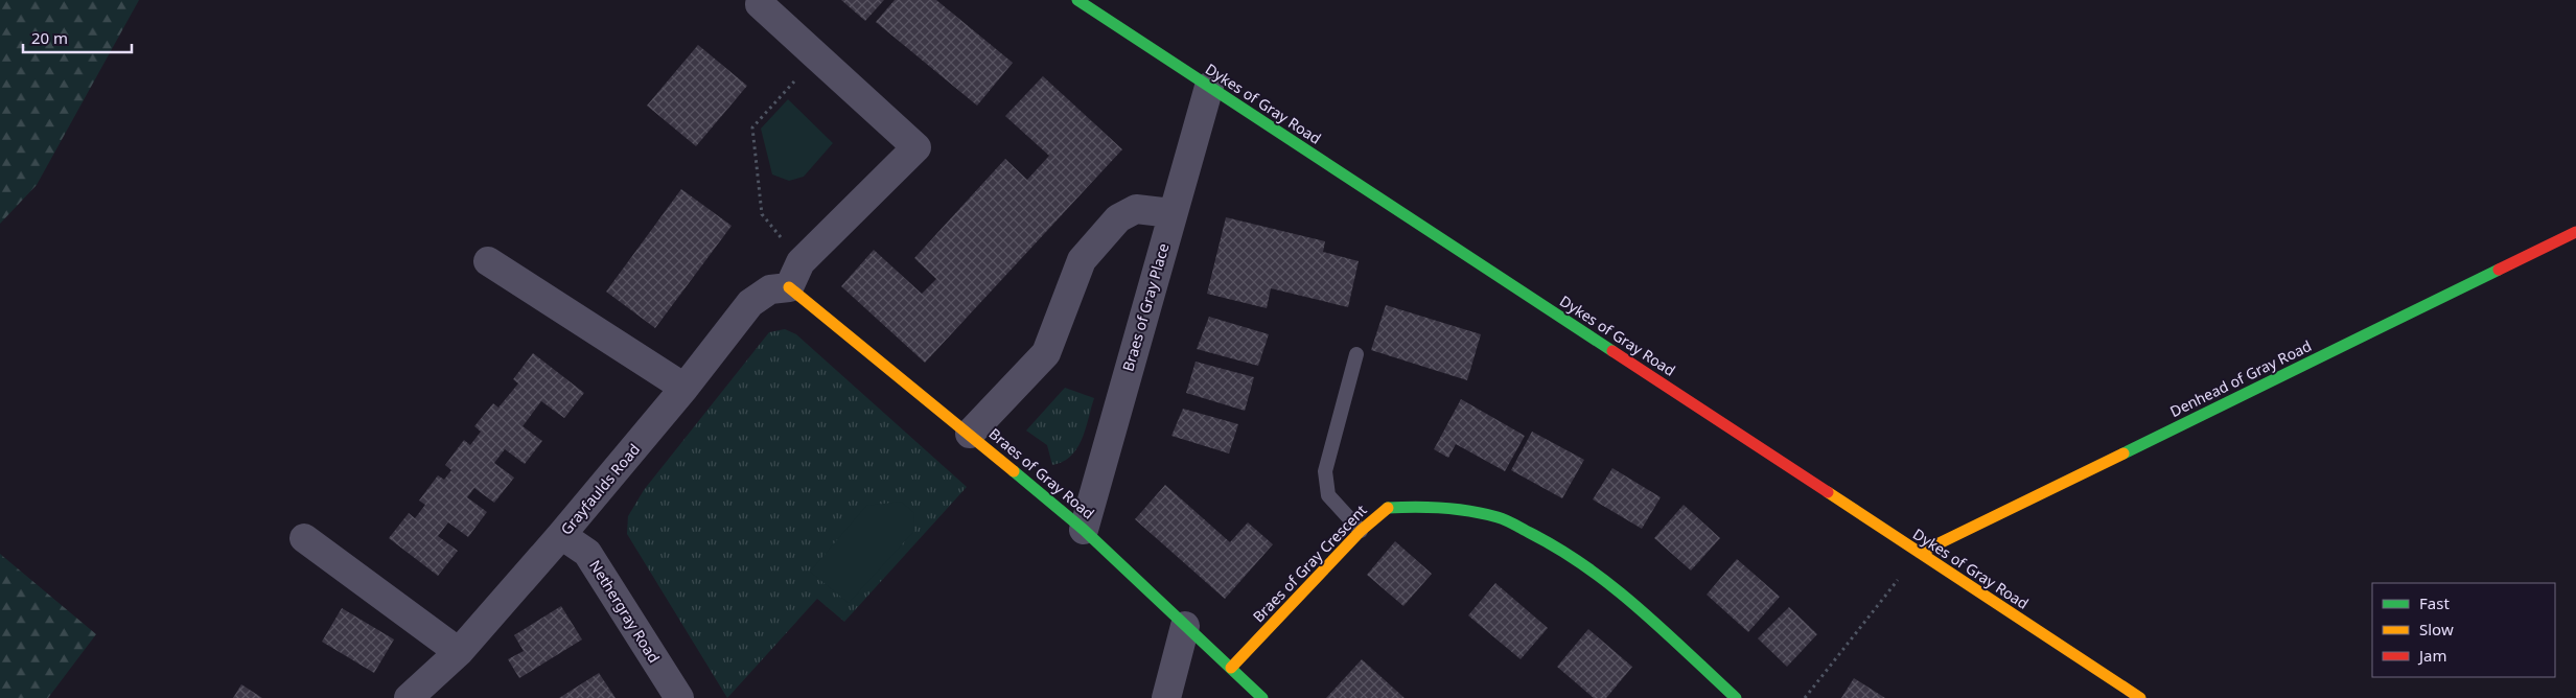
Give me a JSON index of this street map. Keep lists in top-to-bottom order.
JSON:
{
  "streets": {
    "street": [
      "Dykes of Gray Road",
      "Braes of Gray Place",
      "Denhead of Gray Road",
      "Braes of Gray Road",
      "Grayfaulds Road",
      "Braes of Gray Crescent",
      "Nethergray Road"
    ]
  },
  "crossings": [
    ["Dykes of Gray Road", "Braes of Gray Place"],
    ["Dykes of Gray Road", "Denhead of Gray Road"],
    ["Braes of Gray Place", "Braes of Gray Road"],
    ["Braes of Gray Road", "Grayfaulds Road"],
    ["Braes of Gray Road", "Braes of Gray Crescent"],
    ["Grayfaulds Road", "Nethergray Road"]
  ],
  "legend": ["Fast", "Slow", "Jam"],
  "scale_bar": "20 m"
}
